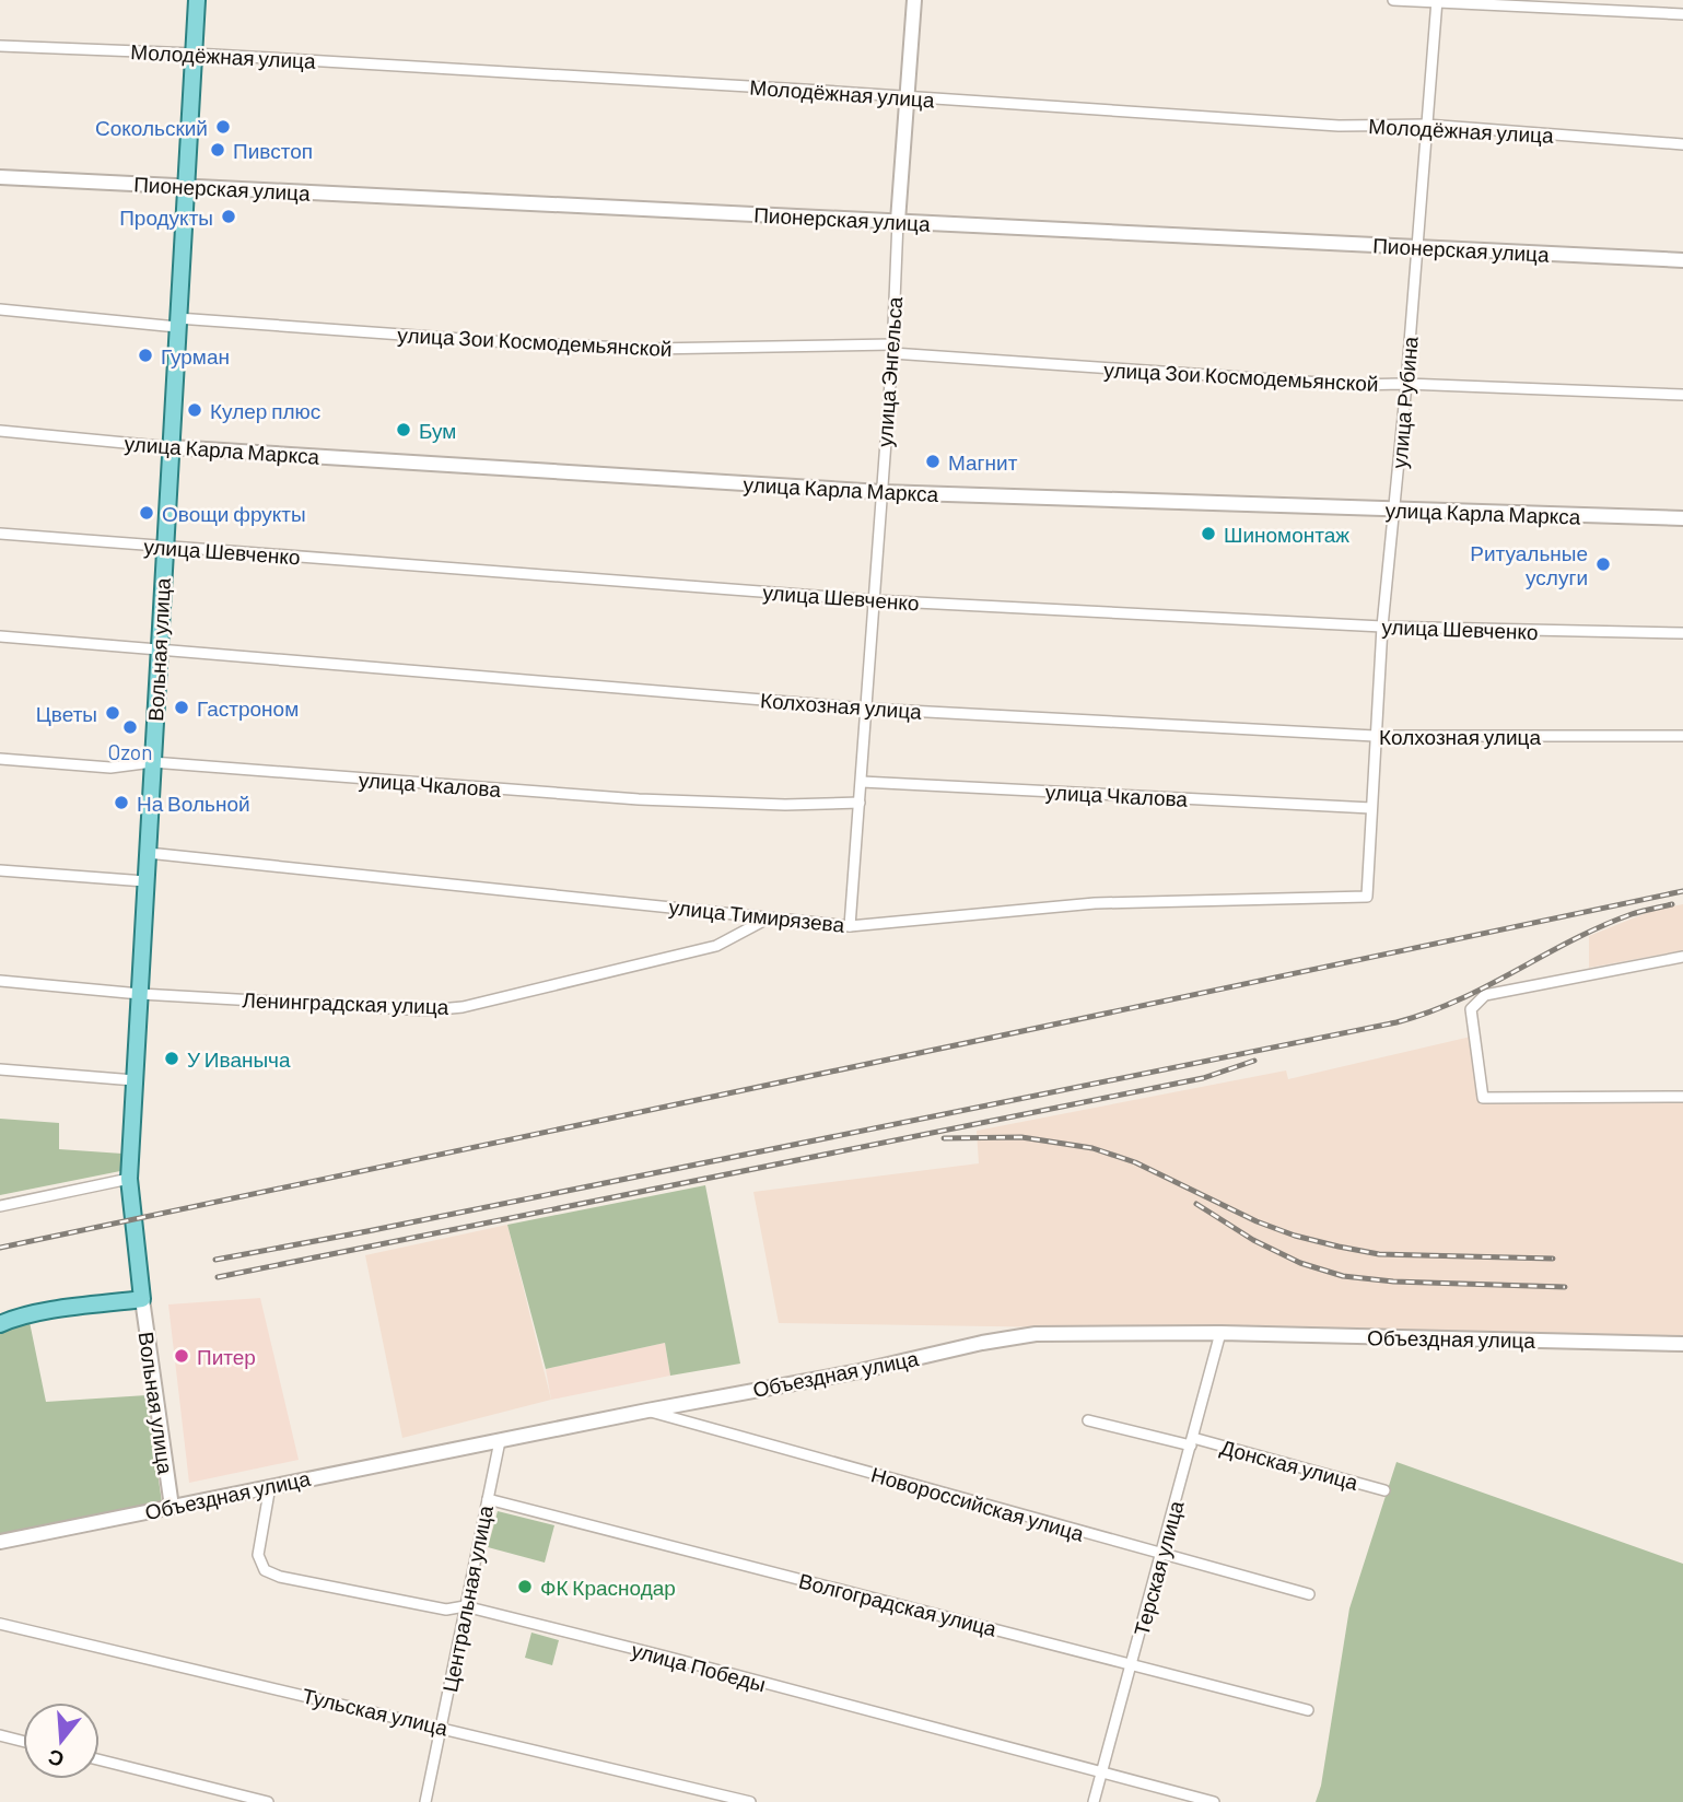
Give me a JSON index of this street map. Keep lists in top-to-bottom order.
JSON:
{
  "streets": {
    "main road": ["Вольная улица"],
    "street": [
      "Молодёжная улица",
      "Пионерская улица",
      "улица Зои Космодемьянской",
      "улица Энгельса",
      "улица Рубина",
      "улица Карла Маркса",
      "улица Шевченко",
      "Колхозная улица",
      "улица Чкалова",
      "улица Тимирязева",
      "Ленинградская улица",
      "Объездная улица",
      "Донская улица",
      "Новороссийская улица",
      "Терская улица",
      "Центральная улица",
      "Волгоградская улица",
      "улица Победы",
      "Тульская улица"
    ]
  },
  "crossings": [
    ["Молодёжная улица", "улица Энгельса"],
    ["Молодёжная улица", "улица Рубина"],
    ["Молодёжная улица", "Вольная улица"],
    ["Пионерская улица", "улица Энгельса"],
    ["Пионерская улица", "улица Рубина"],
    ["Пионерская улица", "Вольная улица"],
    ["улица Зои Космодемьянской", "улица Энгельса"],
    ["улица Зои Космодемьянской", "улица Рубина"],
    ["улица Зои Космодемьянской", "Вольная улица"],
    ["улица Энгельса", "улица Карла Маркса"],
    ["улица Энгельса", "улица Шевченко"],
    ["улица Энгельса", "Колхозная улица"],
    ["улица Энгельса", "улица Чкалова"],
    ["улица Энгельса", "улица Тимирязева"],
    ["улица Рубина", "улица Карла Маркса"],
    ["улица Рубина", "улица Шевченко"],
    ["улица Рубина", "Колхозная улица"],
    ["улица Рубина", "улица Чкалова"],
    ["улица Рубина", "улица Тимирязева"],
    ["улица Карла Маркса", "Вольная улица"],
    ["улица Шевченко", "Вольная улица"],
    ["Вольная улица", "Колхозная улица"],
    ["Вольная улица", "улица Чкалова"],
    ["Вольная улица", "улица Тимирязева"],
    ["Вольная улица", "Ленинградская улица"],
    ["Вольная улица", "Объездная улица"],
    ["улица Тимирязева", "Ленинградская улица"],
    ["Объездная улица", "Новороссийская улица"],
    ["Объездная улица", "Терская улица"],
    ["Объездная улица", "Центральная улица"],
    ["Объездная улица", "улица Победы"],
    ["Донская улица", "Терская улица"],
    ["Новороссийская улица", "Терская улица"],
    ["Терская улица", "Волгоградская улица"],
    ["Терская улица", "улица Победы"],
    ["Центральная улица", "Волгоградская улица"],
    ["Центральная улица", "улица Победы"],
    ["Центральная улица", "Тульская улица"]
  ],
  "places": [
    "Сокольский",
    "Пивстоп",
    "Продукты",
    "Гурман",
    "Кулер плюс",
    "Бум",
    "Магнит",
    "Овощи фрукты",
    "Шиномонтаж",
    "Ритуальные услуги",
    "Гастроном",
    "Цветы",
    "Ozon",
    "На Вольной",
    "У Иваныча",
    "Питер",
    "ФК Краснодар"
  ],
  "north": "bottom"
}
